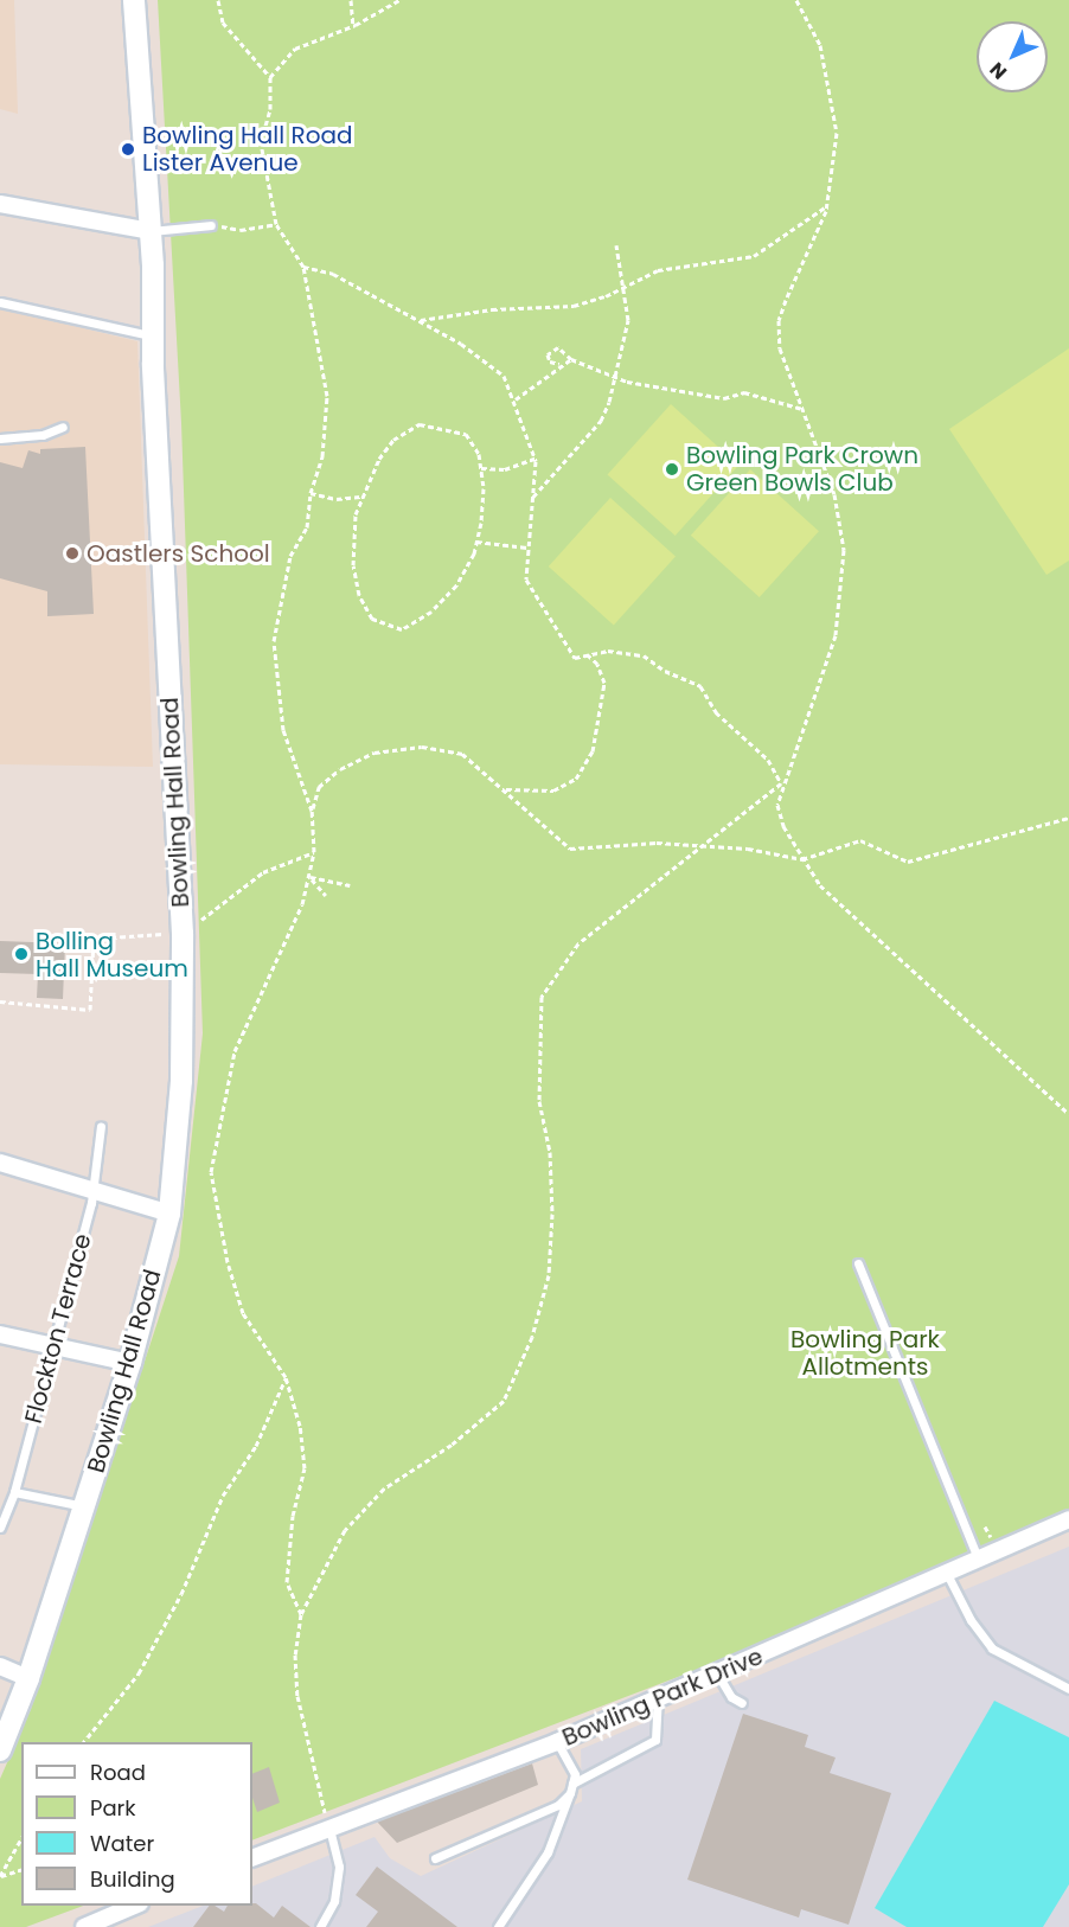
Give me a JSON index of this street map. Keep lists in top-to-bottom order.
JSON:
{
  "streets": {
    "street": ["Bowling Hall Road", "Bowling Park Drive"],
    "lane": ["Flockton Terrace"]
  },
  "parks": ["Bowling Park Allotments"],
  "places": [
    "Bowling Hall Road Lister Avenue",
    "Bowling Park Crown Green Bowls Club",
    "Oastlers School",
    "Bolling Hall Museum"
  ],
  "legend": [
    "Road",
    "Park",
    "Water",
    "Building"
  ],
  "north": "bottom left"
}
